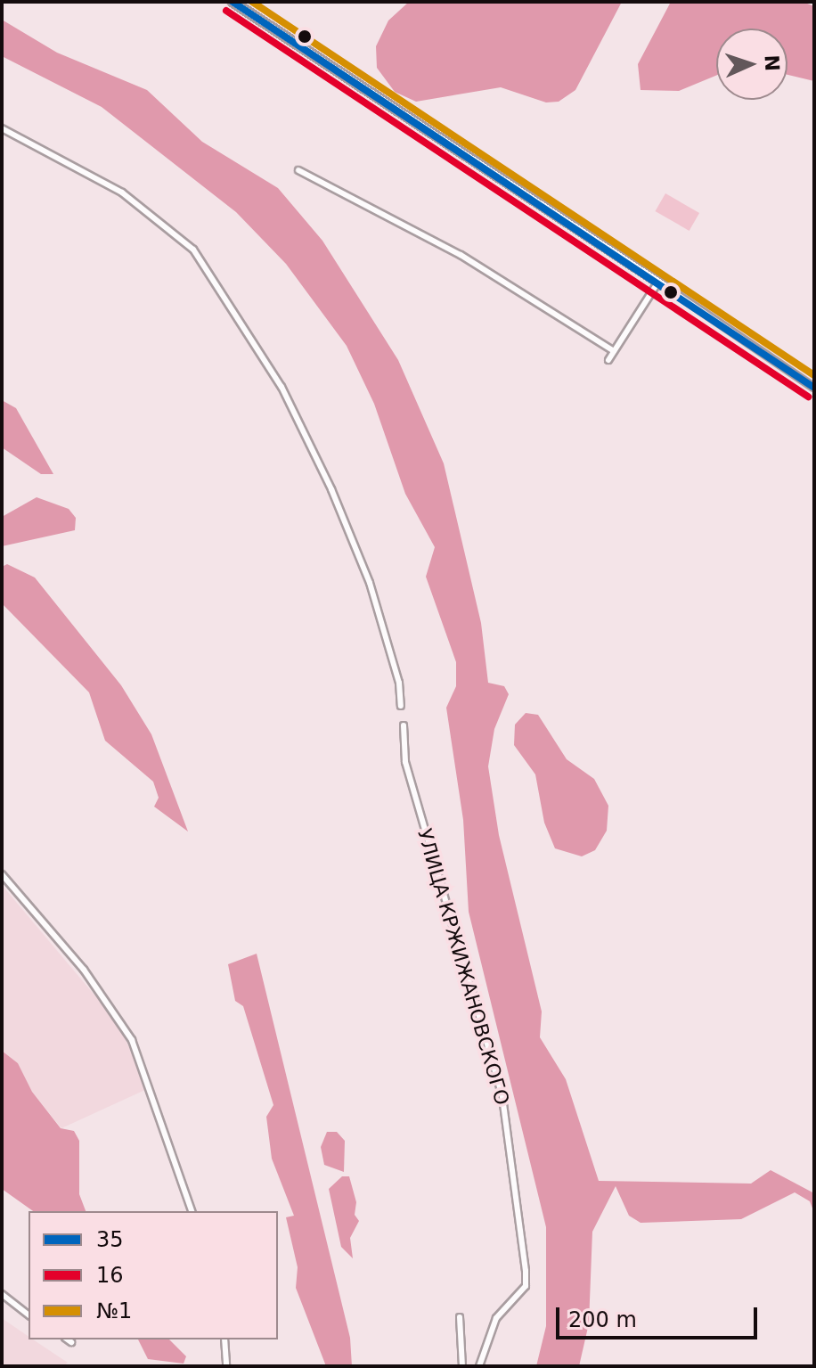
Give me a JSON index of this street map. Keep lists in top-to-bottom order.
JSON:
{
  "streets": {
    "street": ["УЛИЦА КРЖИЖАНОВСКОГО"]
  },
  "lines": ["transit line 35", "transit line №1", "transit line 16"],
  "legend": ["35", "16", "№1"],
  "scale_bar": "200 m",
  "north": "right"
}
